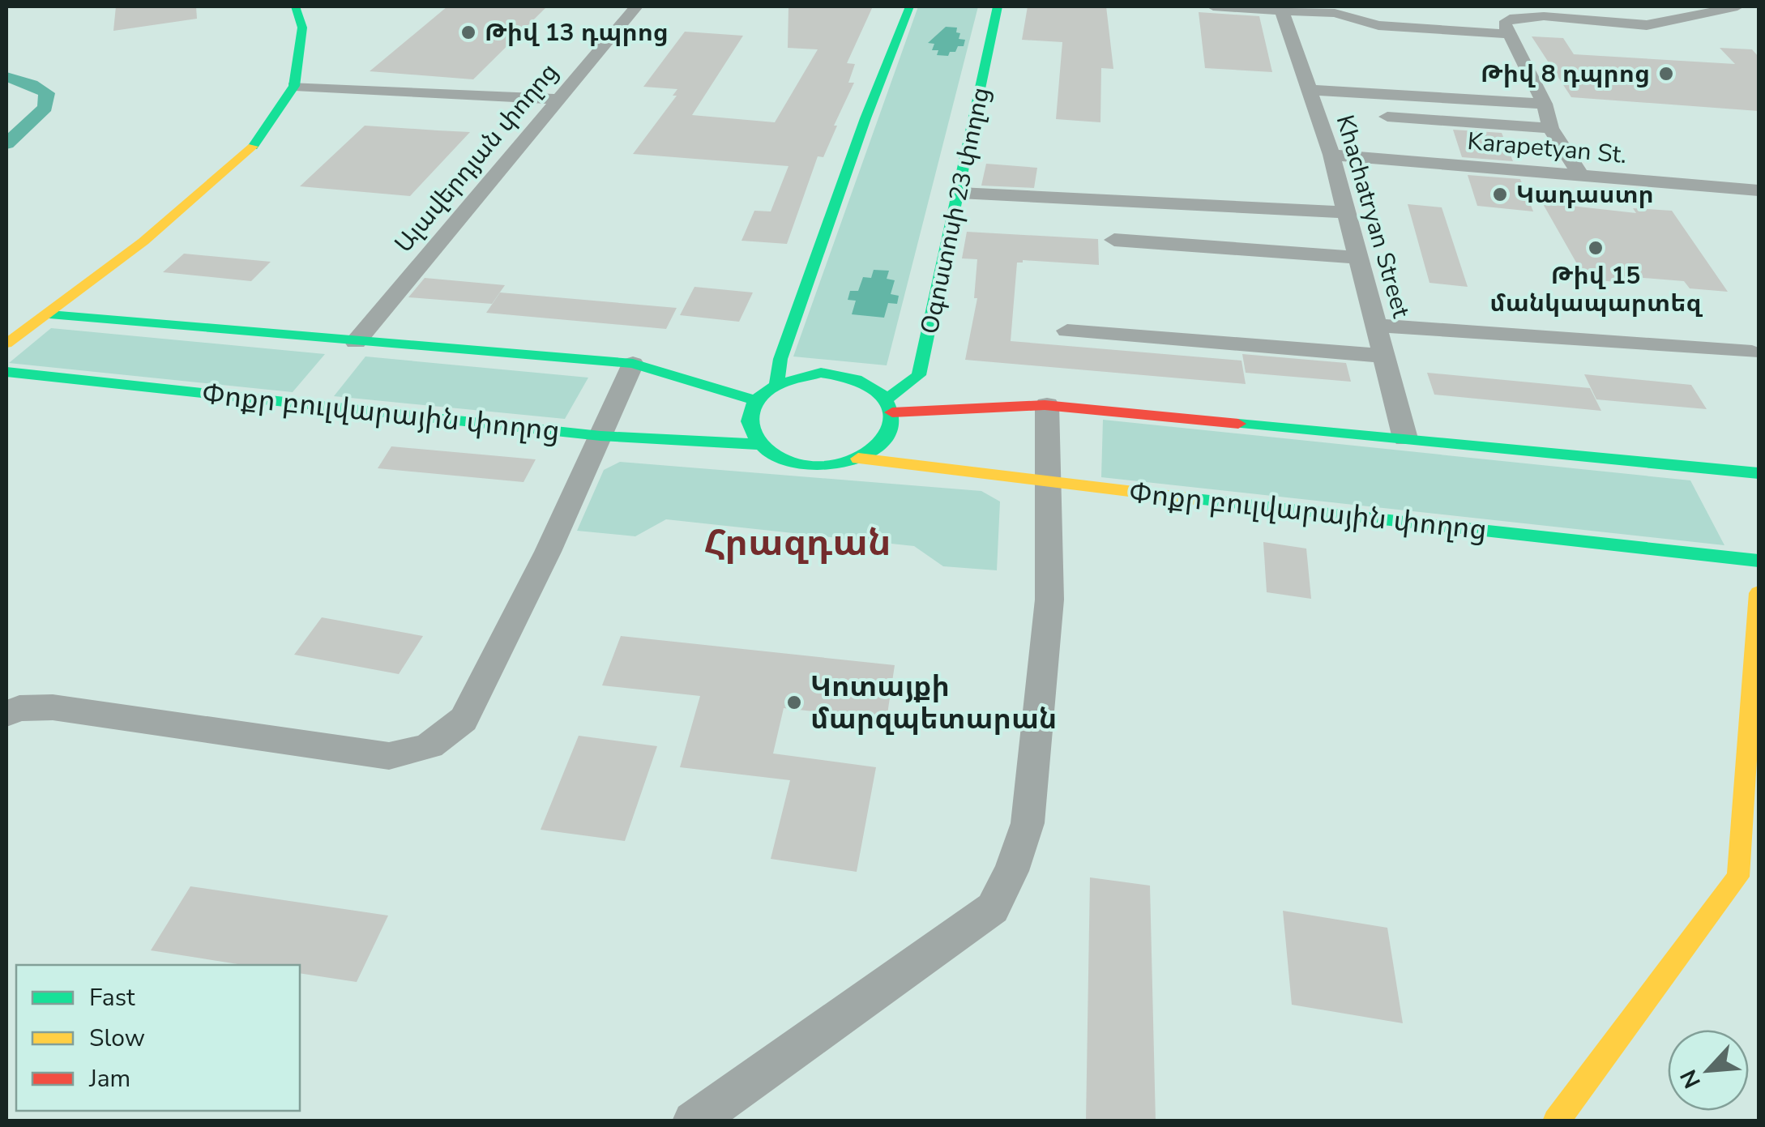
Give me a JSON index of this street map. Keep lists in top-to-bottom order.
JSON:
{
  "streets": {
    "street": [
      "Karapetyan St.",
      "Ալավերդյան փողոց",
      "Օգոստոսի 23 փողոց",
      "Khachatryan Street",
      "Փոքր բուլվարային փողոց"
    ]
  },
  "crossings": [
    ["Karapetyan St.", "Khachatryan Street"],
    ["Օգոստոսի 23 փողոց", "Փոքր բուլվարային փողոց"]
  ],
  "districts": ["Հրազդան"],
  "places": [
    "Թիվ 13 դպրոց",
    "Թիվ 8 դպրոց",
    "Կադաստր",
    "Թիվ 15 մանկապարտեզ",
    "Կոտայքի մարզպետարան"
  ],
  "legend": ["Fast", "Slow", "Jam"],
  "north": "bottom left"
}
